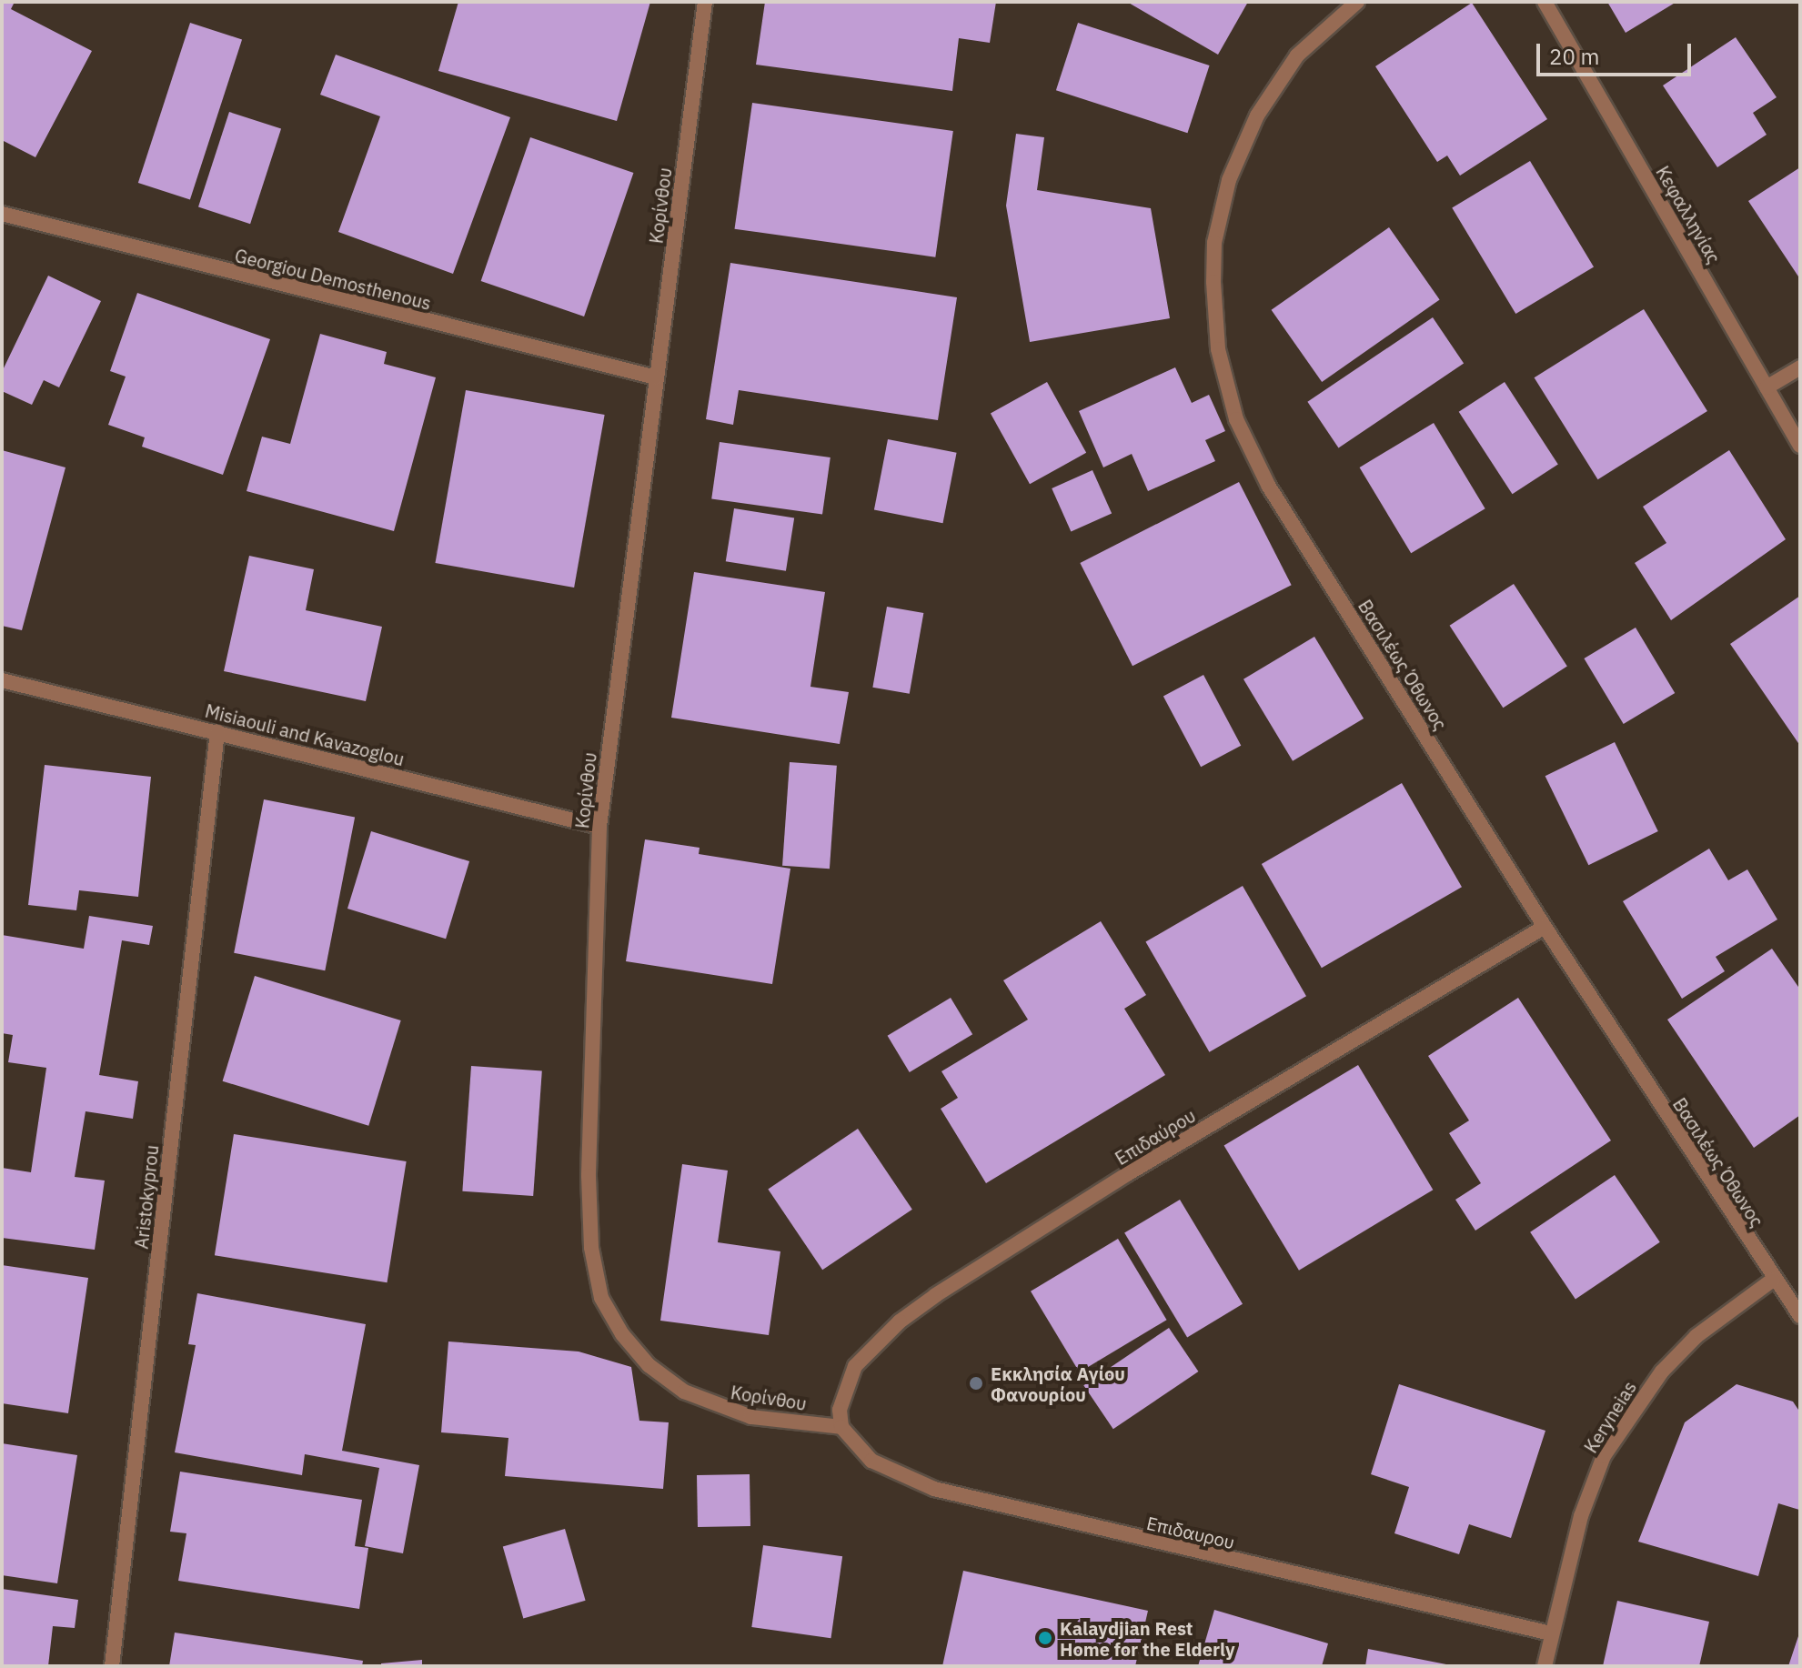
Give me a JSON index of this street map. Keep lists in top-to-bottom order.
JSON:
{
  "streets": {
    "street": [
      "Κορίνθου",
      "Κεφαλληνίας",
      "Georgiou Demosthenous",
      "Βασιλέως Όθωνος",
      "Misiaouli and Kavazoglou",
      "Επιδαύρου",
      "Aristokyprou",
      "Keryneias",
      "Επιδαυρου"
    ]
  },
  "crossings": [
    ["Κορίνθου", "Georgiou Demosthenous"],
    ["Κορίνθου", "Misiaouli and Kavazoglou"],
    ["Κορίνθου", "Επιδαύρου"],
    ["Κορίνθου", "Επιδαυρου"],
    ["Βασιλέως Όθωνος", "Επιδαύρου"],
    ["Βασιλέως Όθωνος", "Keryneias"],
    ["Misiaouli and Kavazoglou", "Aristokyprou"],
    ["Επιδαύρου", "Επιδαυρου"],
    ["Keryneias", "Επιδαυρου"]
  ],
  "places": ["Εκκλησία Αγίου Φανουρίου", "Kalaydjian Rest Home for the Elderly"],
  "scale_bar": "20 m"
}
